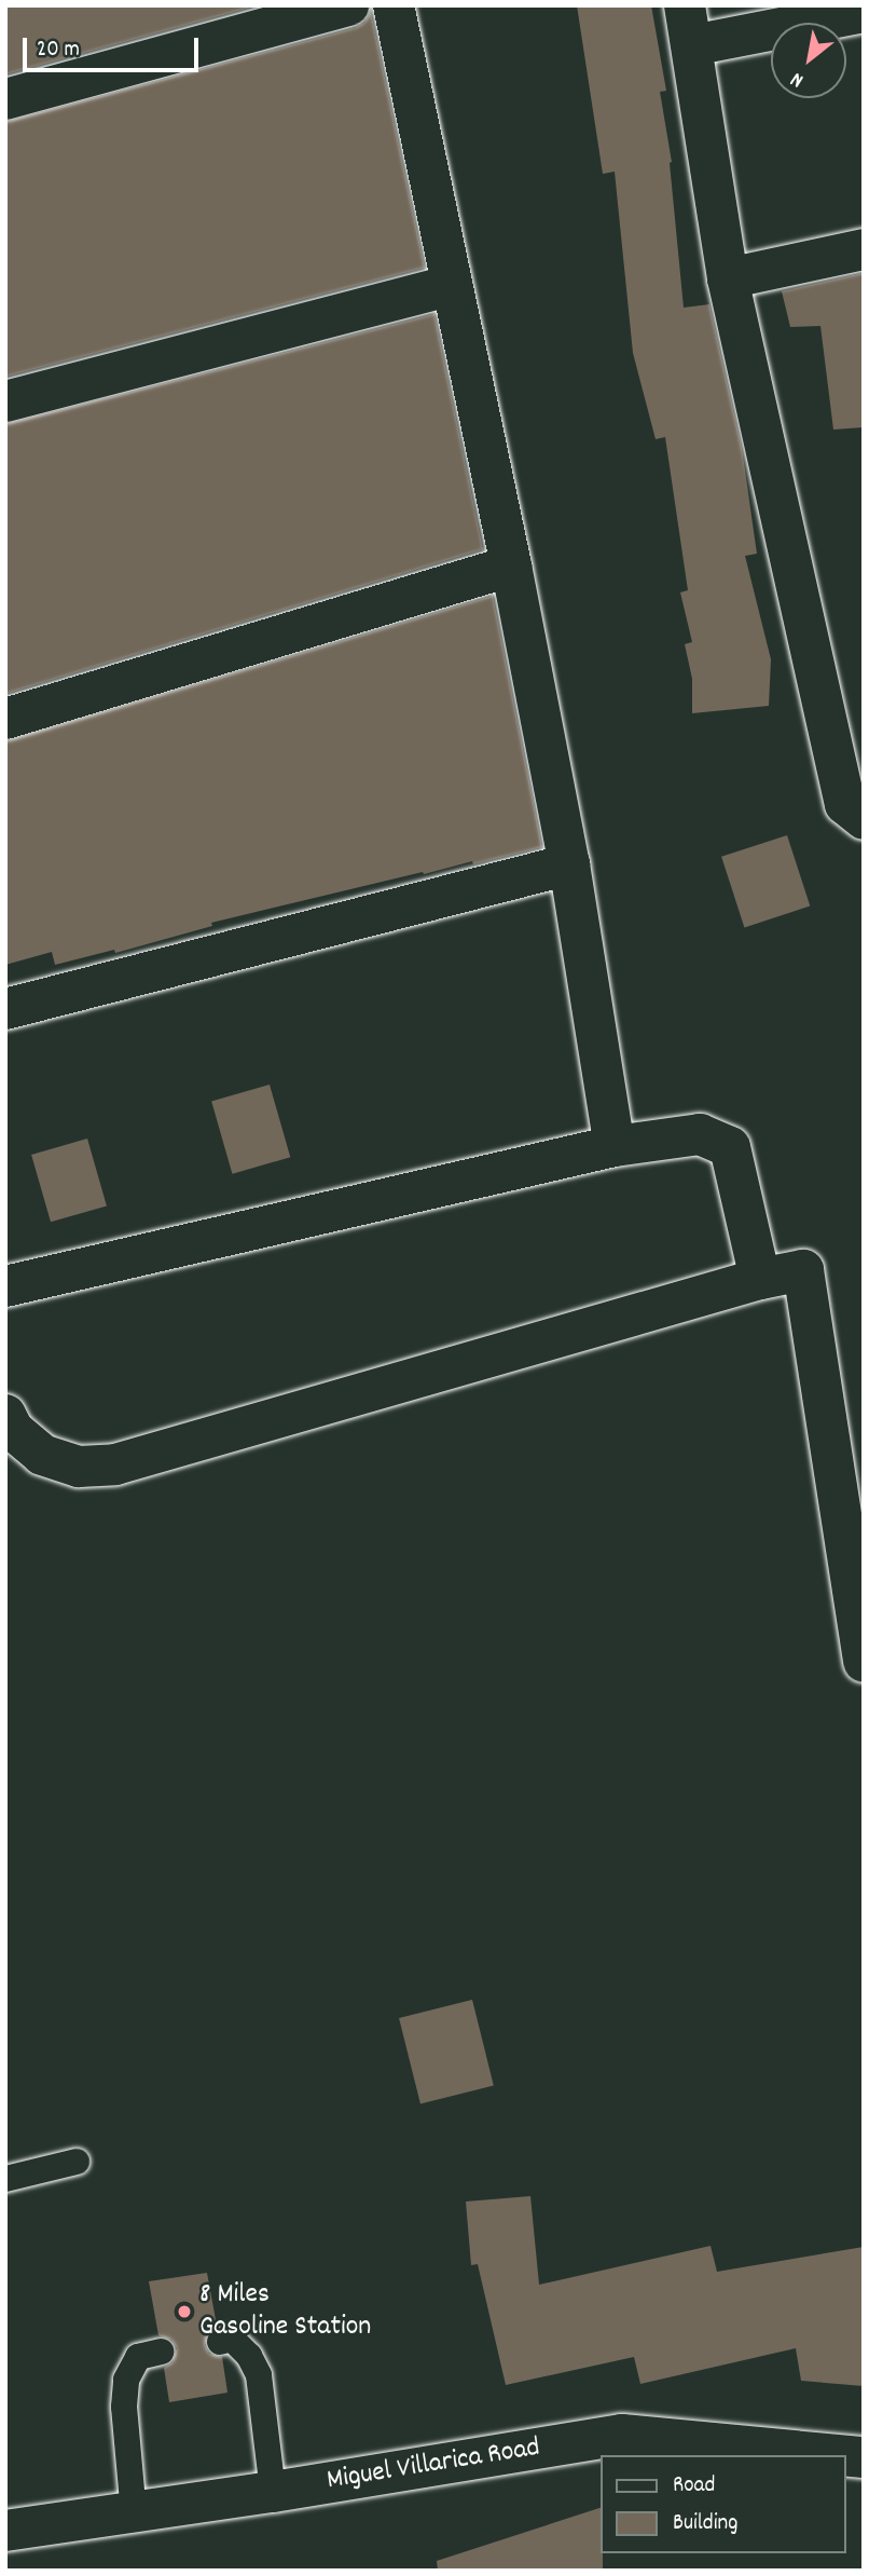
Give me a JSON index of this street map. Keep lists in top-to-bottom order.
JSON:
{
  "streets": {
    "street": ["Miguel Villarica Road"]
  },
  "places": ["8 Miles Gasoline Station"],
  "legend": ["Road", "Building"],
  "scale_bar": "20 m",
  "north": "bottom left"
}
